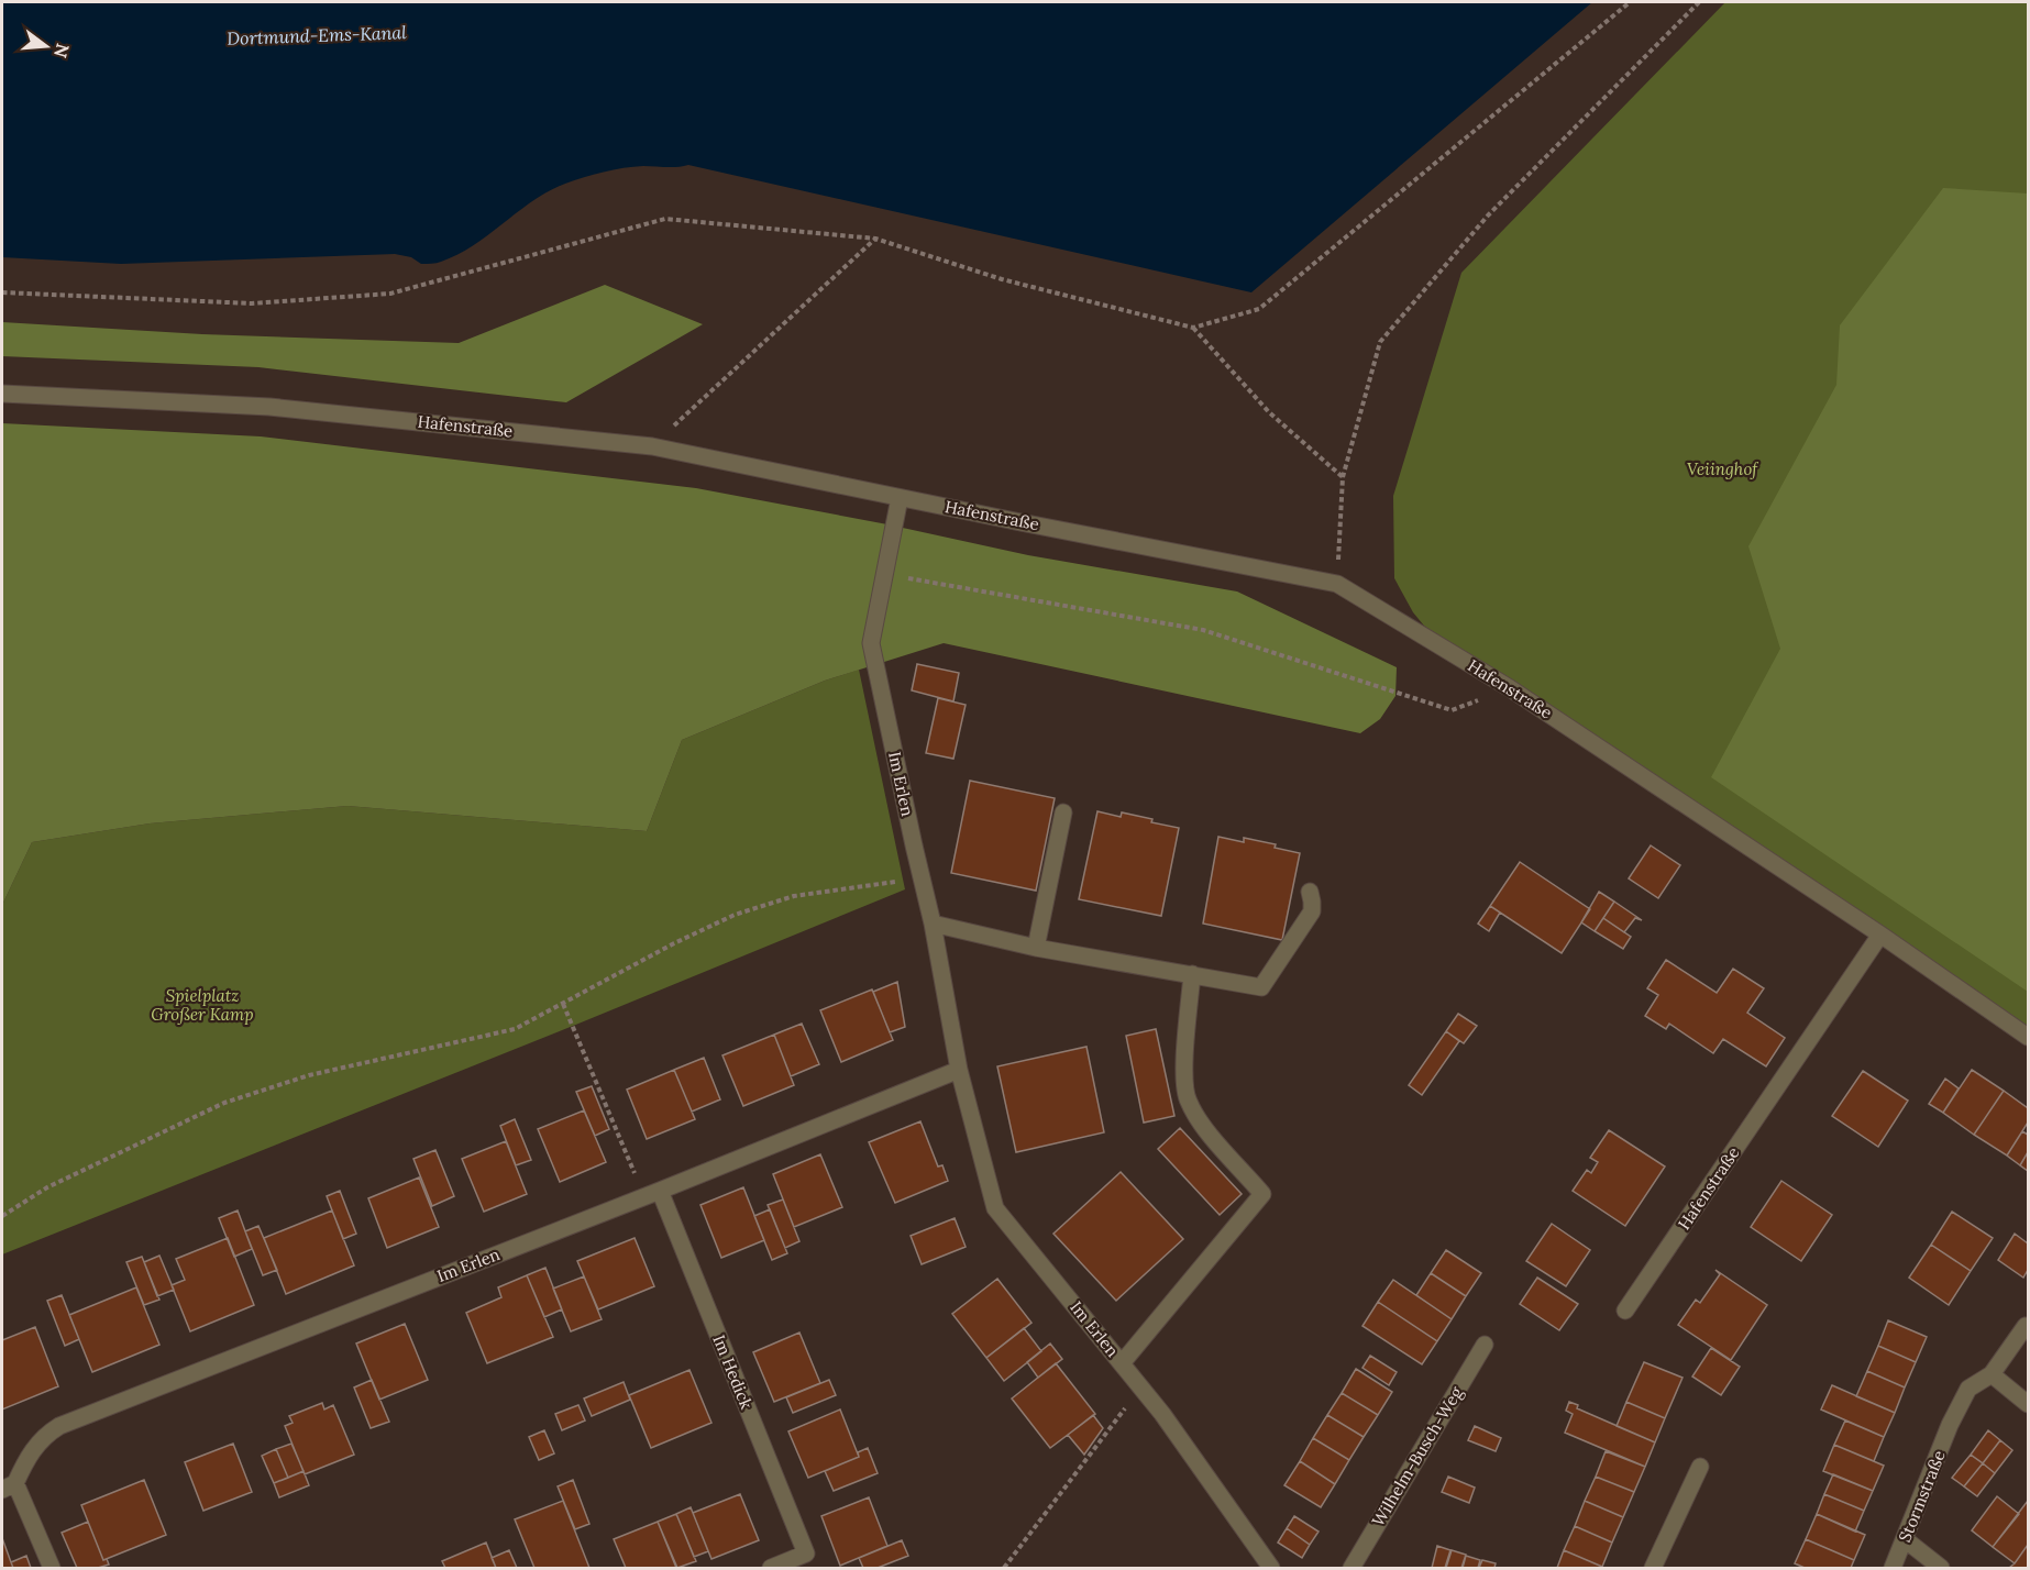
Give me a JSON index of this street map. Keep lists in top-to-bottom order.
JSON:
{
  "streets": {
    "street": [
      "Hafenstraße",
      "Im Erlen",
      "Im Hedick",
      "Wilhelm-Busch-Weg",
      "Stormstraße"
    ]
  },
  "crossings": [
    ["Hafenstraße", "Im Erlen"],
    ["Im Erlen", "Im Hedick"]
  ],
  "water": ["Dortmund-Ems-Kanal"],
  "parks": ["Veiinghof", "Spielplatz Großer Kamp"],
  "north": "right"
}
